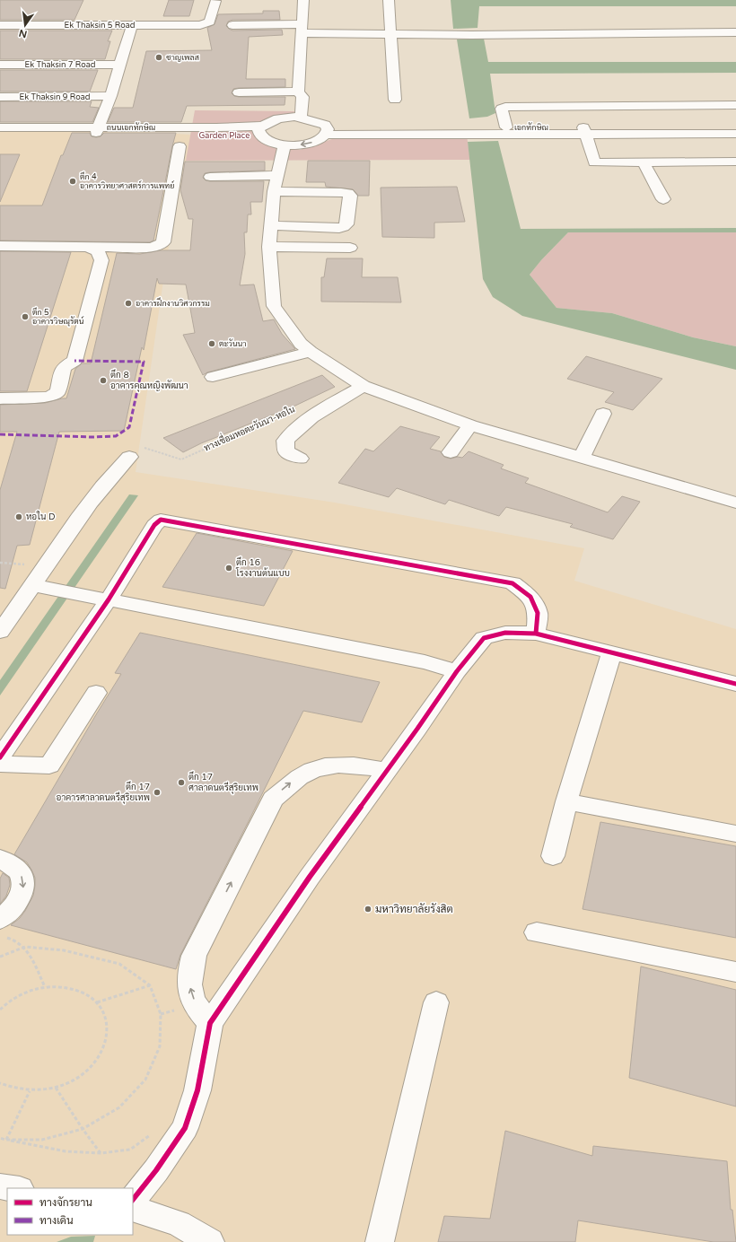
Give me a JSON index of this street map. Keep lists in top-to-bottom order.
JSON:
{
  "streets": {
    "street": [
      "Ek Thaksin 5 Road",
      "Ek Thaksin 7 Road",
      "Ek Thaksin 9 Road",
      "ถนนเอกทักษิณ",
      "เอกทักษิณ"
    ],
    "path": ["ทางเชื่อมหอตะวันนา-หอใน"]
  },
  "crossings": [
    ["Ek Thaksin 9 Road", "ถนนเอกทักษิณ"]
  ],
  "parks": ["Garden Place"],
  "places": [
    "ชาญเพลส",
    "ตึก 4 อาคารวิทยาศาสตร์การแพทย์",
    "อาคารฝึกงานวิศวกรรม",
    "ตึก 5 อาคารวิษณุรัตน์",
    "ตะวันนา",
    "ตึก 8 อาคารคุณหญิงพัฒนา",
    "หอใน D",
    "ตึก 16 โรงงานต้นแบบ",
    "ตึก 17 ศาลาดนตรีสุริยเทพ",
    "ตึก 17 อาคารศาลาดนตรีสุริยเทพ",
    "มหาวิทยาลัยรังสิต"
  ],
  "legend": ["ทางจักรยาน", "ทางเดิน"],
  "north": "bottom"
}
